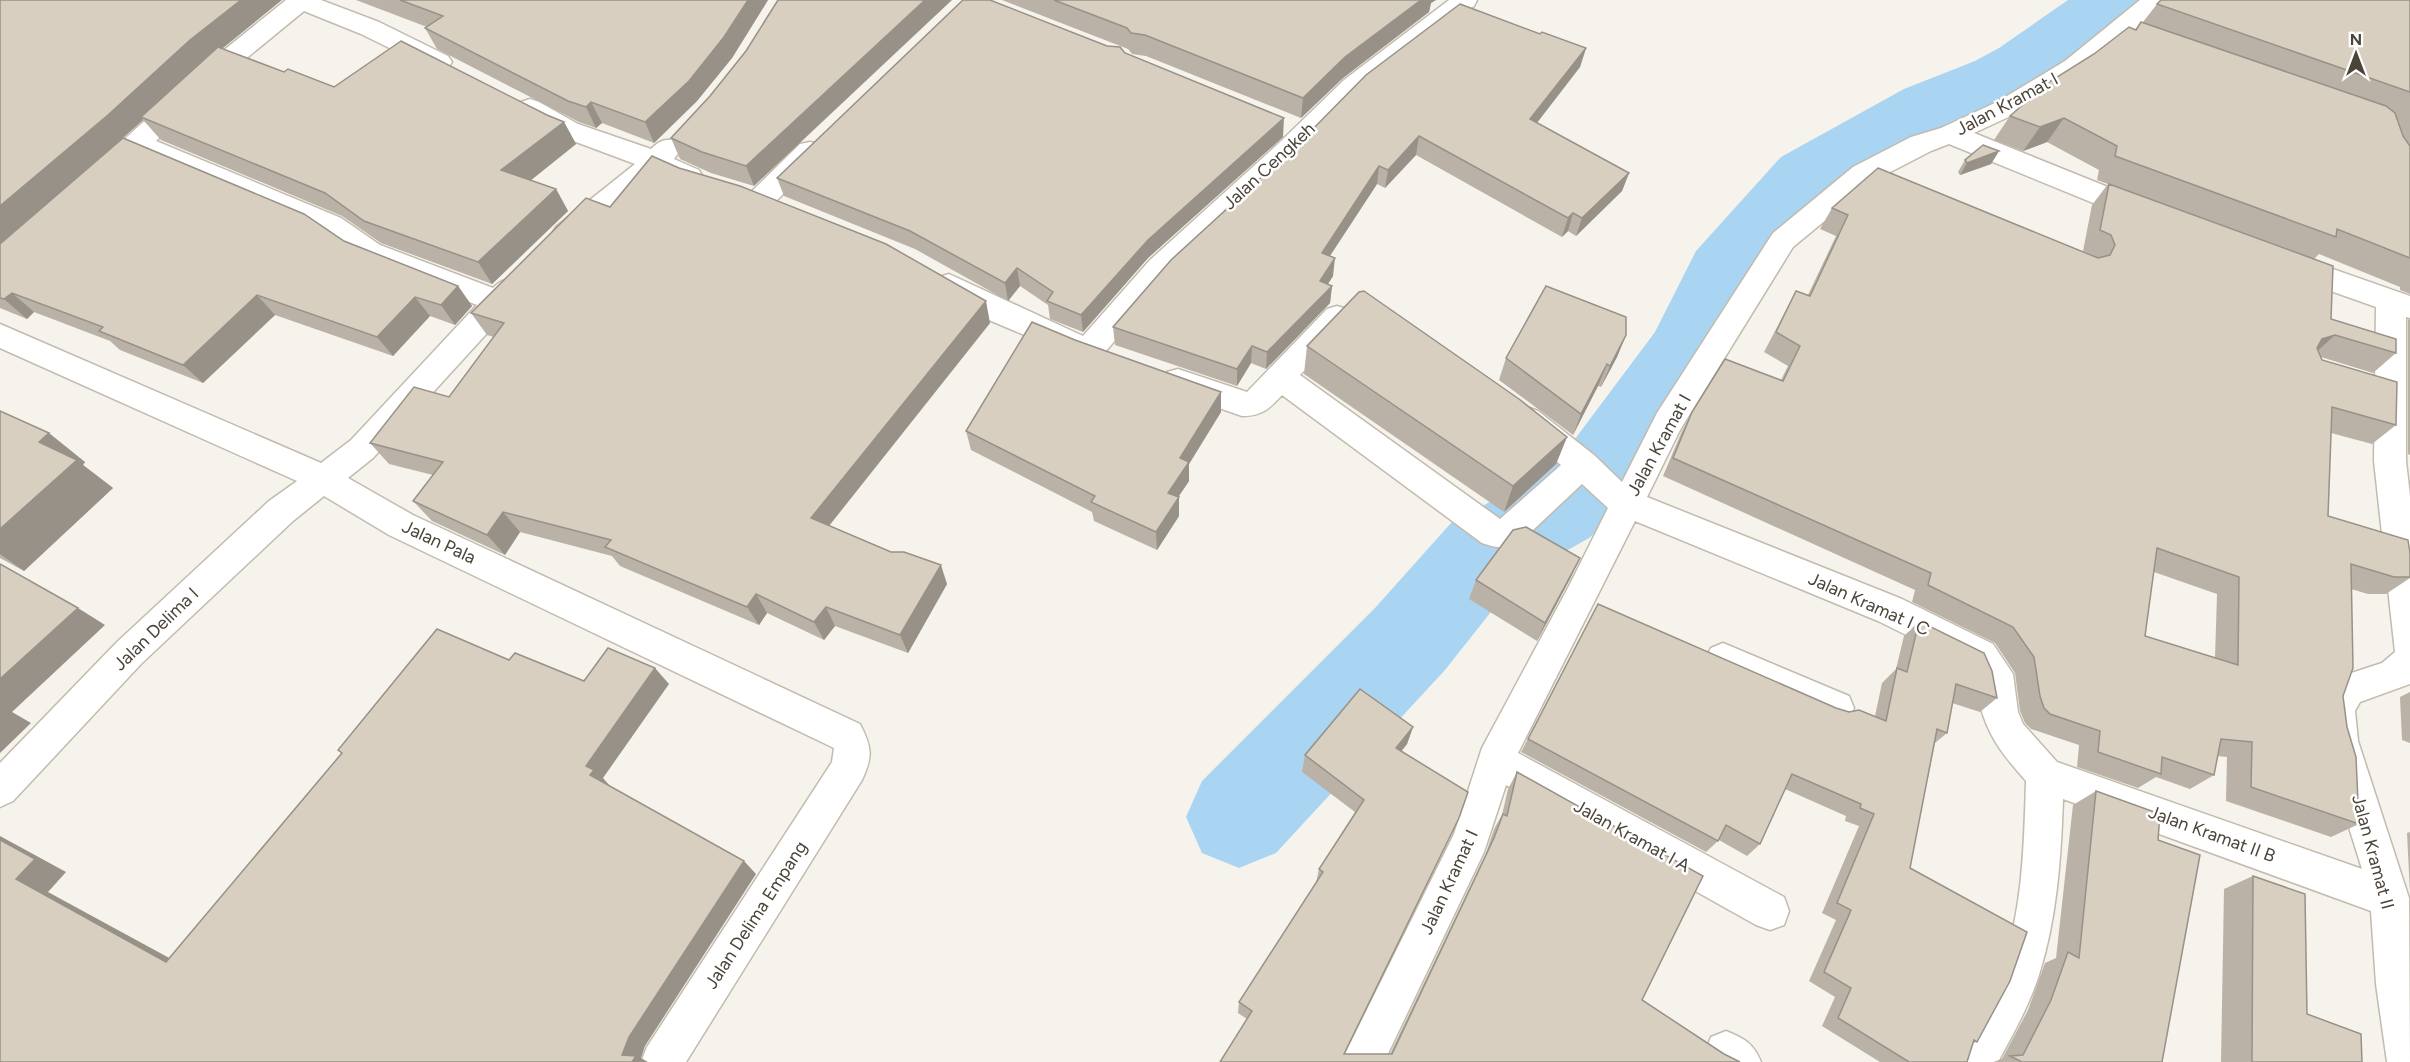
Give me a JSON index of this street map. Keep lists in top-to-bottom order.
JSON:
{
  "streets": {
    "street": [
      "Jalan Kramat I",
      "Jalan Cengkeh",
      "Jalan Pala",
      "Jalan Kramat I C",
      "Jalan Delima I",
      "Jalan Kramat II B",
      "Jalan Kramat I A",
      "Jalan Kramat II",
      "Jalan Delima Empang"
    ]
  },
  "crossings": [
    ["Jalan Kramat I", "Jalan Kramat I C"],
    ["Jalan Kramat I", "Jalan Kramat I A"],
    ["Jalan Pala", "Jalan Delima I"],
    ["Jalan Pala", "Jalan Delima Empang"],
    ["Jalan Kramat I C", "Jalan Kramat II B"],
    ["Jalan Kramat II B", "Jalan Kramat II"]
  ],
  "north": "top"
}
